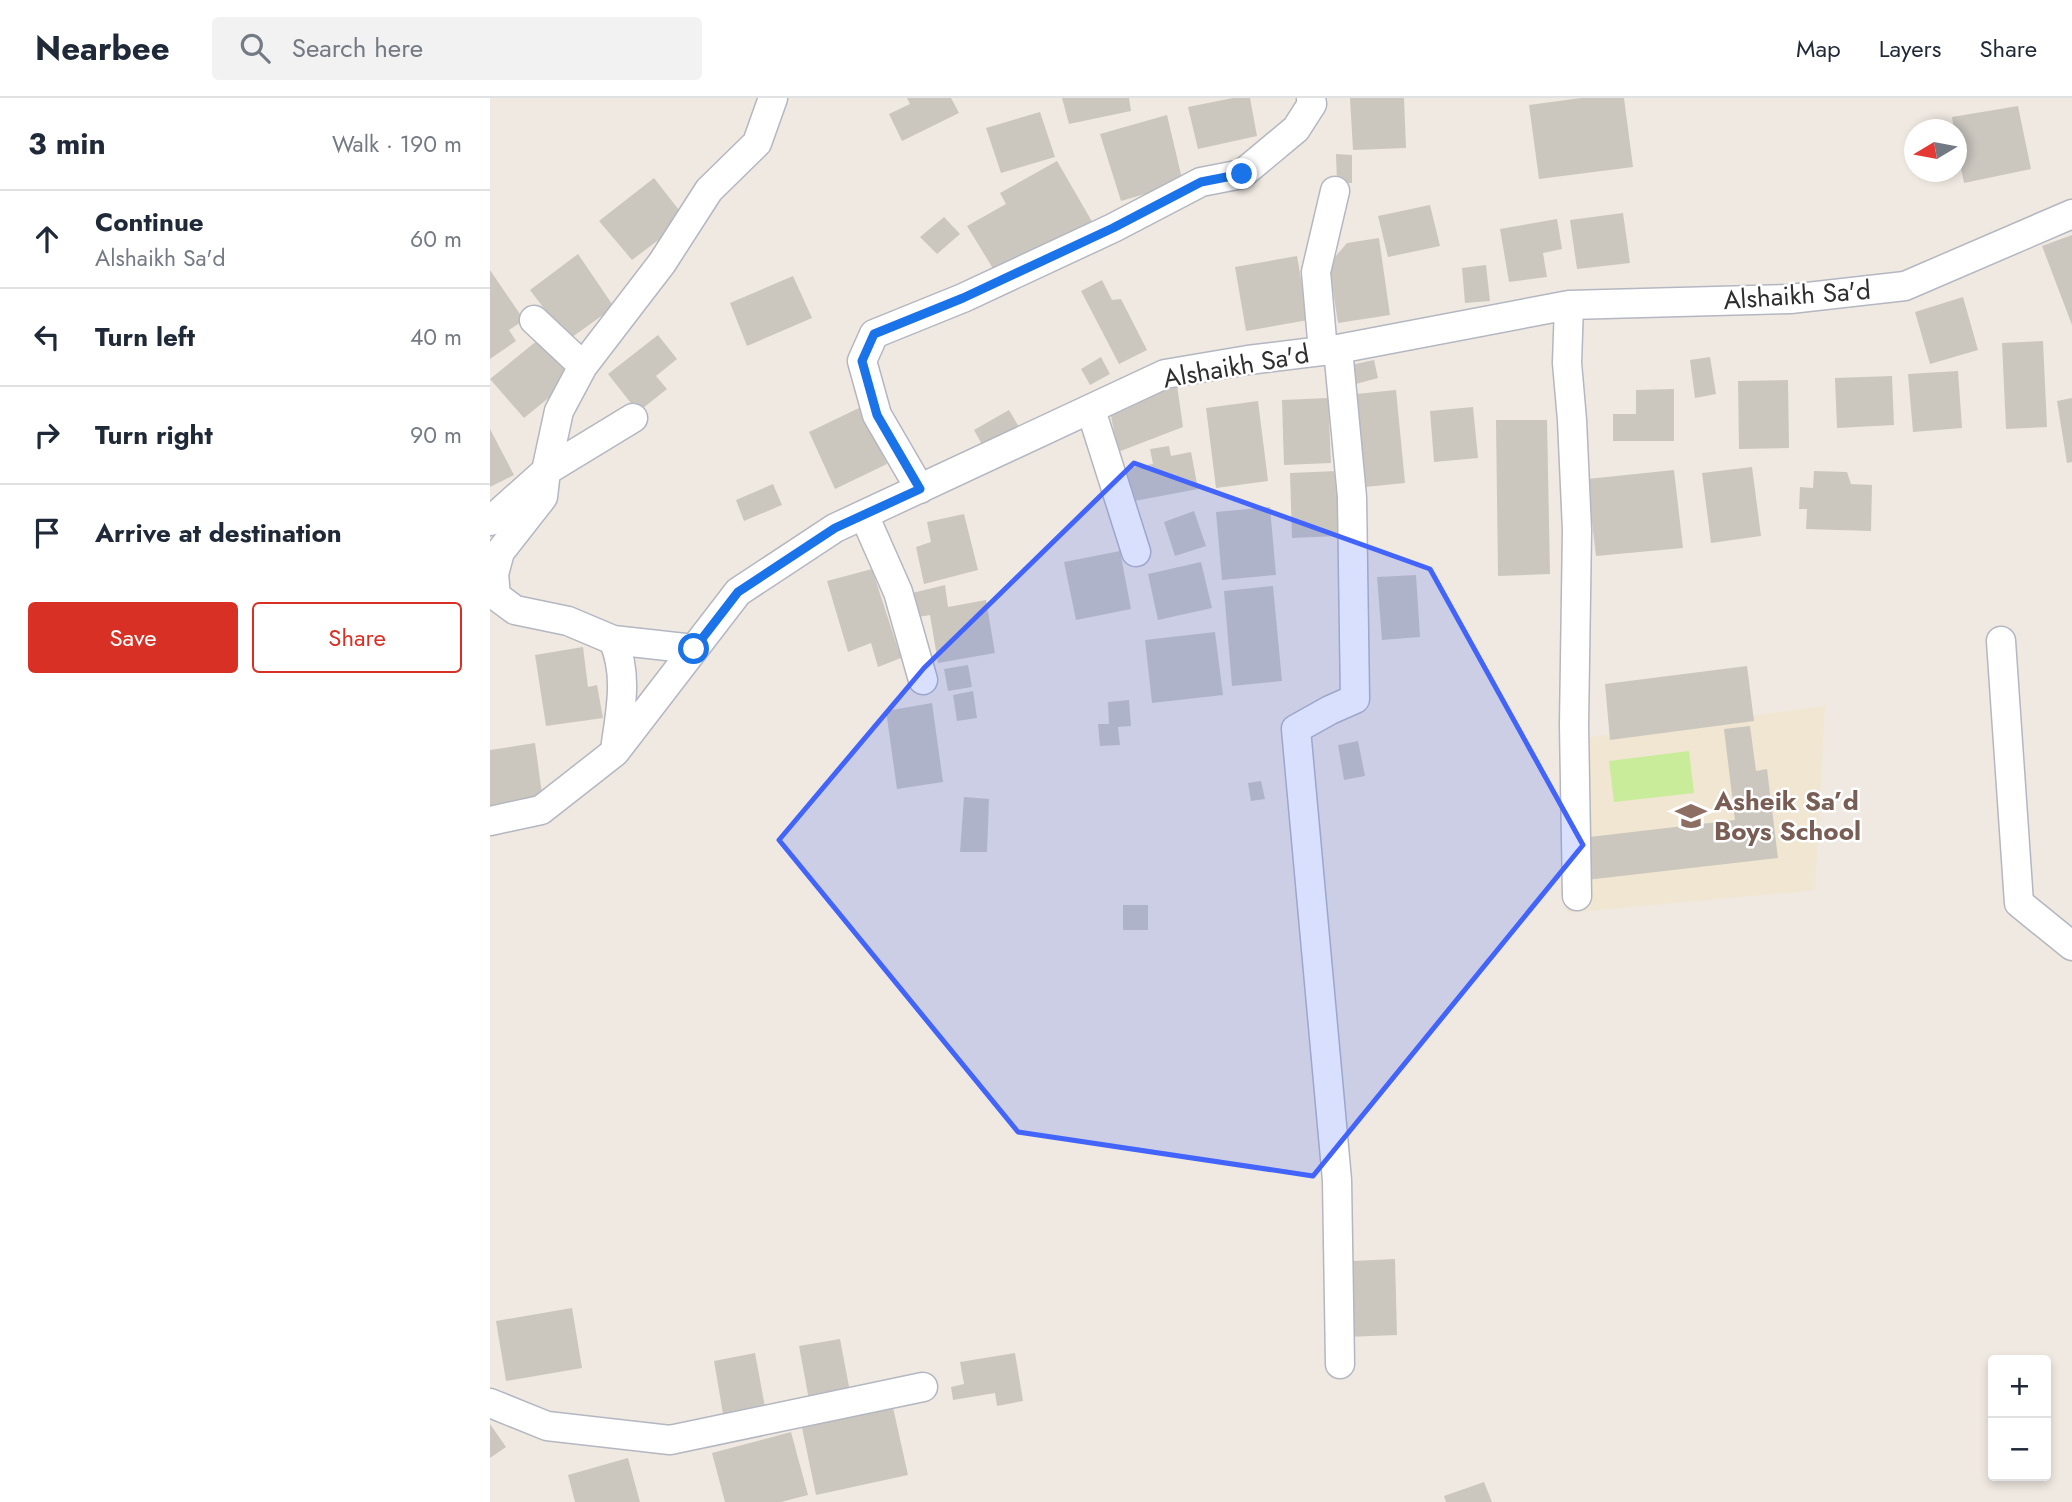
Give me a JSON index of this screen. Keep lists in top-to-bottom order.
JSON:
{
  "streets": {
    "street": ["Alshaikh Sa'd"]
  },
  "places": {
    "school or university": ["Asheik Sa’d Boys School"]
  },
  "north": "left",
  "page": {
    "header": "Nearbee",
    "search": "Search here",
    "nav": ["Map", "Layers", "Share"],
    "heading": ["3 min", "Walk · 190 m"],
    "list": [
      ["Continue", "Alshaikh Sa'd", "60 m"],
      ["Turn left", "40 m"],
      ["Turn right", "90 m"],
      "Arrive at destination"
    ],
    "buttons": ["Save", "Share"],
    "map_buttons": ["+", "−"]
  }
}
